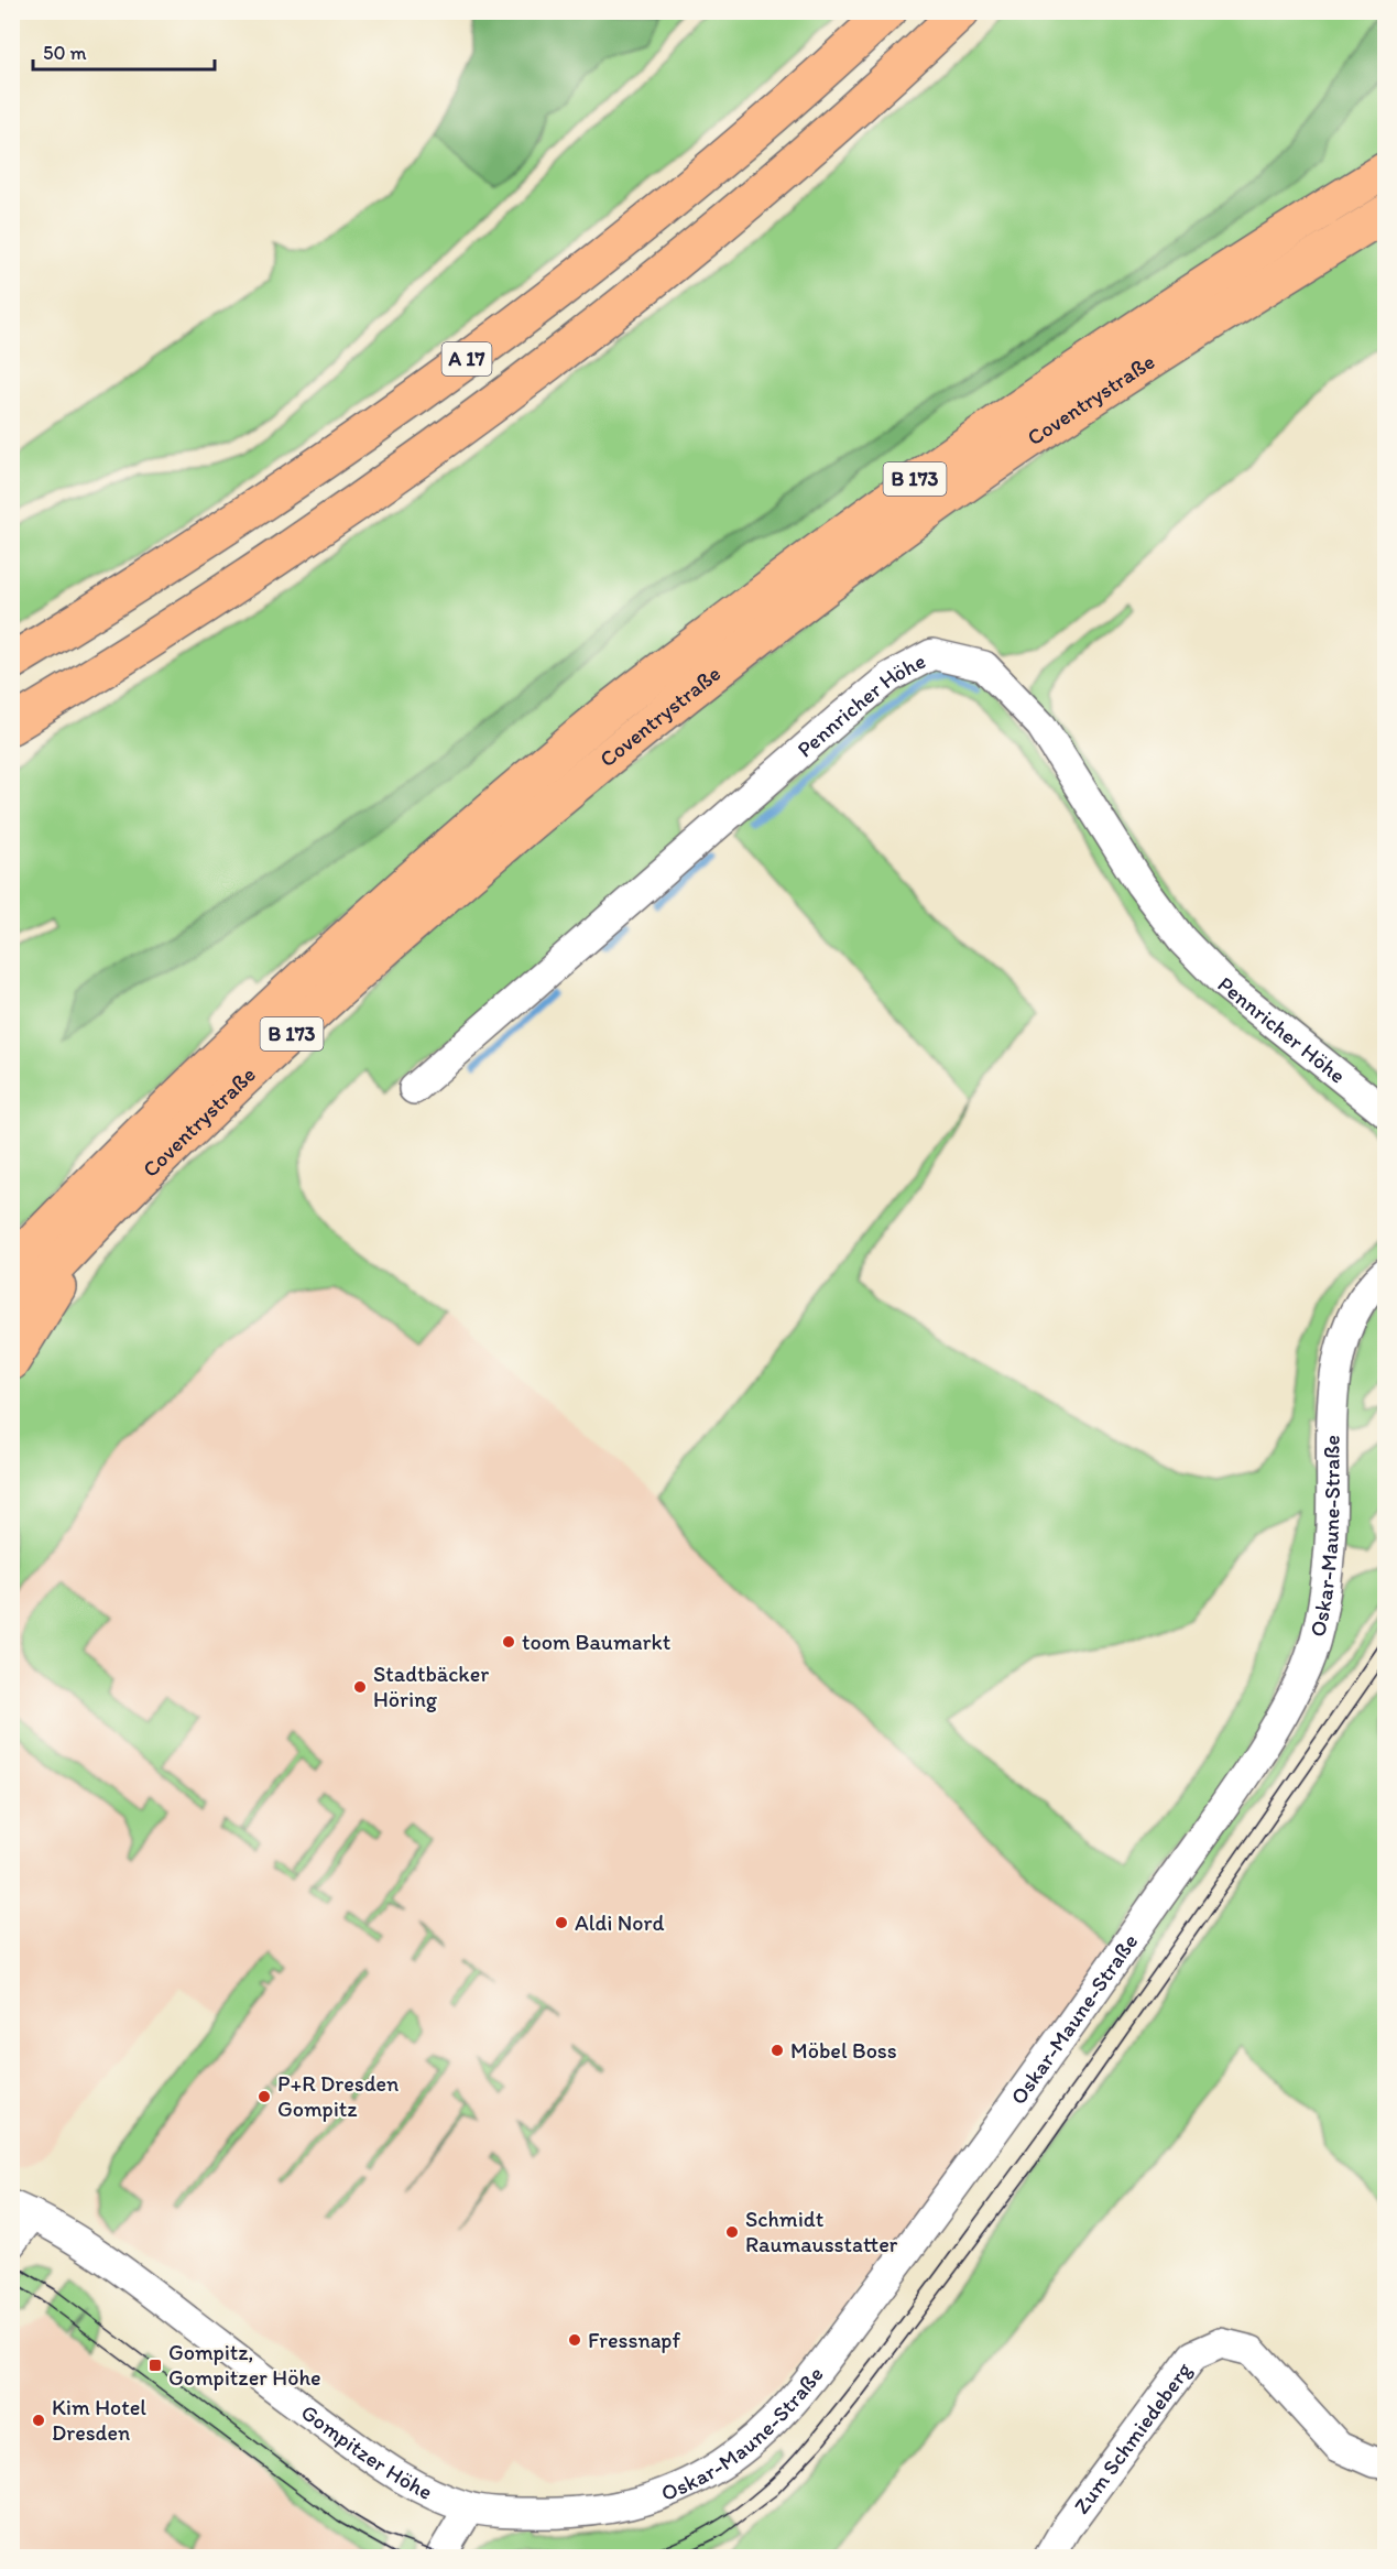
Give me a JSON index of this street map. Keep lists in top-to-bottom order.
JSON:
{
  "streets": {
    "highway": ["A 17", "Coventrystraße", "B 173"],
    "street": [
      "Pennricher Höhe",
      "Oskar-Maune-Straße",
      "Zum Schmiedeberg",
      "Gompitzer Höhe"
    ]
  },
  "crossings": [
    ["Oskar-Maune-Straße", "Gompitzer Höhe"]
  ],
  "places": {
    "other": [
      "toom Baumarkt",
      "Stadtbäcker Höring",
      "Aldi Nord",
      "Möbel Boss",
      "P+R Dresden Gompitz",
      "Schmidt Raumausstatter",
      "Fressnapf",
      "Kim Hotel Dresden"
    ],
    "transit": ["Gompitz, Gompitzer Höhe"]
  },
  "scale_bar": "50 m"
}
